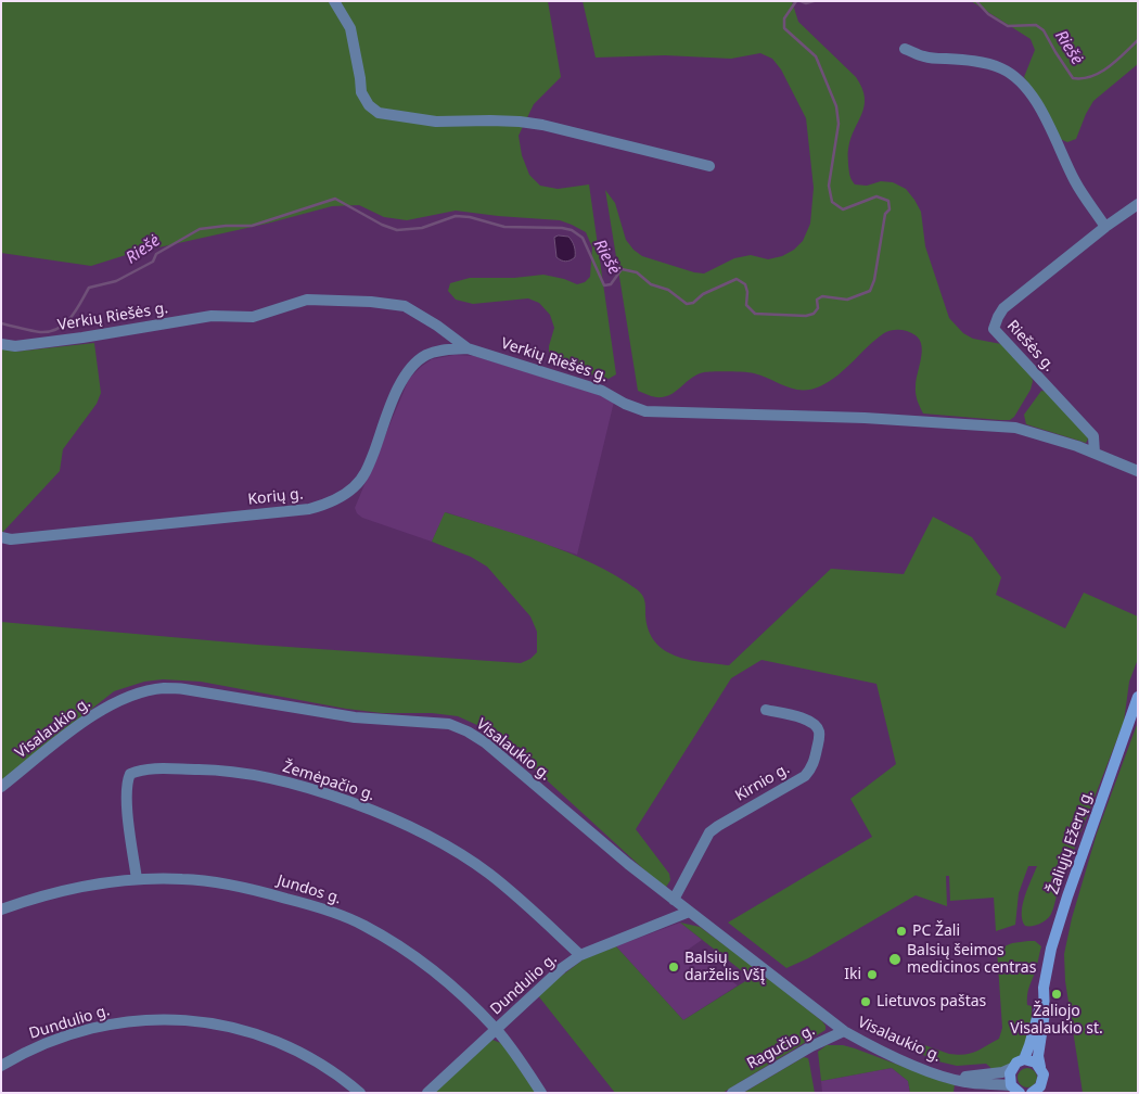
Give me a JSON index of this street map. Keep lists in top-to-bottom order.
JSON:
{
  "streets": {
    "main road": ["Žaliųjų Ežerų g."],
    "street": [
      "Verkių Riešės g.",
      "Riešės g.",
      "Korių g.",
      "Visalaukio g.",
      "Žemėpačio g.",
      "Kirnio g.",
      "Jundos g.",
      "Dundulio g.",
      "Ragučio g."
    ]
  },
  "crossings": [
    ["Verkių Riešės g.", "Riešės g."],
    ["Verkių Riešės g.", "Korių g."],
    ["Visalaukio g.", "Kirnio g."],
    ["Visalaukio g.", "Dundulio g."],
    ["Visalaukio g.", "Ragučio g."],
    ["Žemėpačio g.", "Jundos g."],
    ["Žemėpačio g.", "Dundulio g."],
    ["Jundos g.", "Dundulio g."]
  ],
  "water": ["Riešė"],
  "places": [
    "PC Žali",
    "Balsių šeimos medicinos centras",
    "Balsių darželis VšĮ",
    "Iki",
    "Žaliojo Visalaukio st.",
    "Lietuvos paštas"
  ]
}
